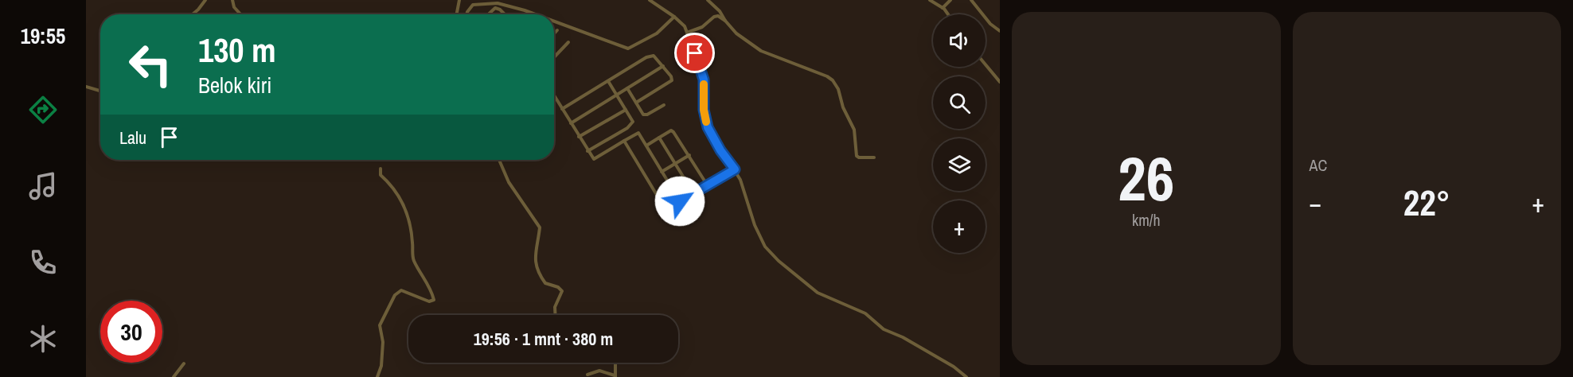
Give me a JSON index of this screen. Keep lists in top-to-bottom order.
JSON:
{
  "page": {
    "tabs": "19:55",
    "tile": [
      ["26", "km/h"],
      "AC"
    ],
    "map_buttons": "+",
    "turn": ["130 m", "Belok kiri"],
    "then": "Lalu",
    "heat": ["−", "22°", "+"],
    "limit": "30",
    "trip": "19:56 · 1 mnt · 380 m"
  }
}
